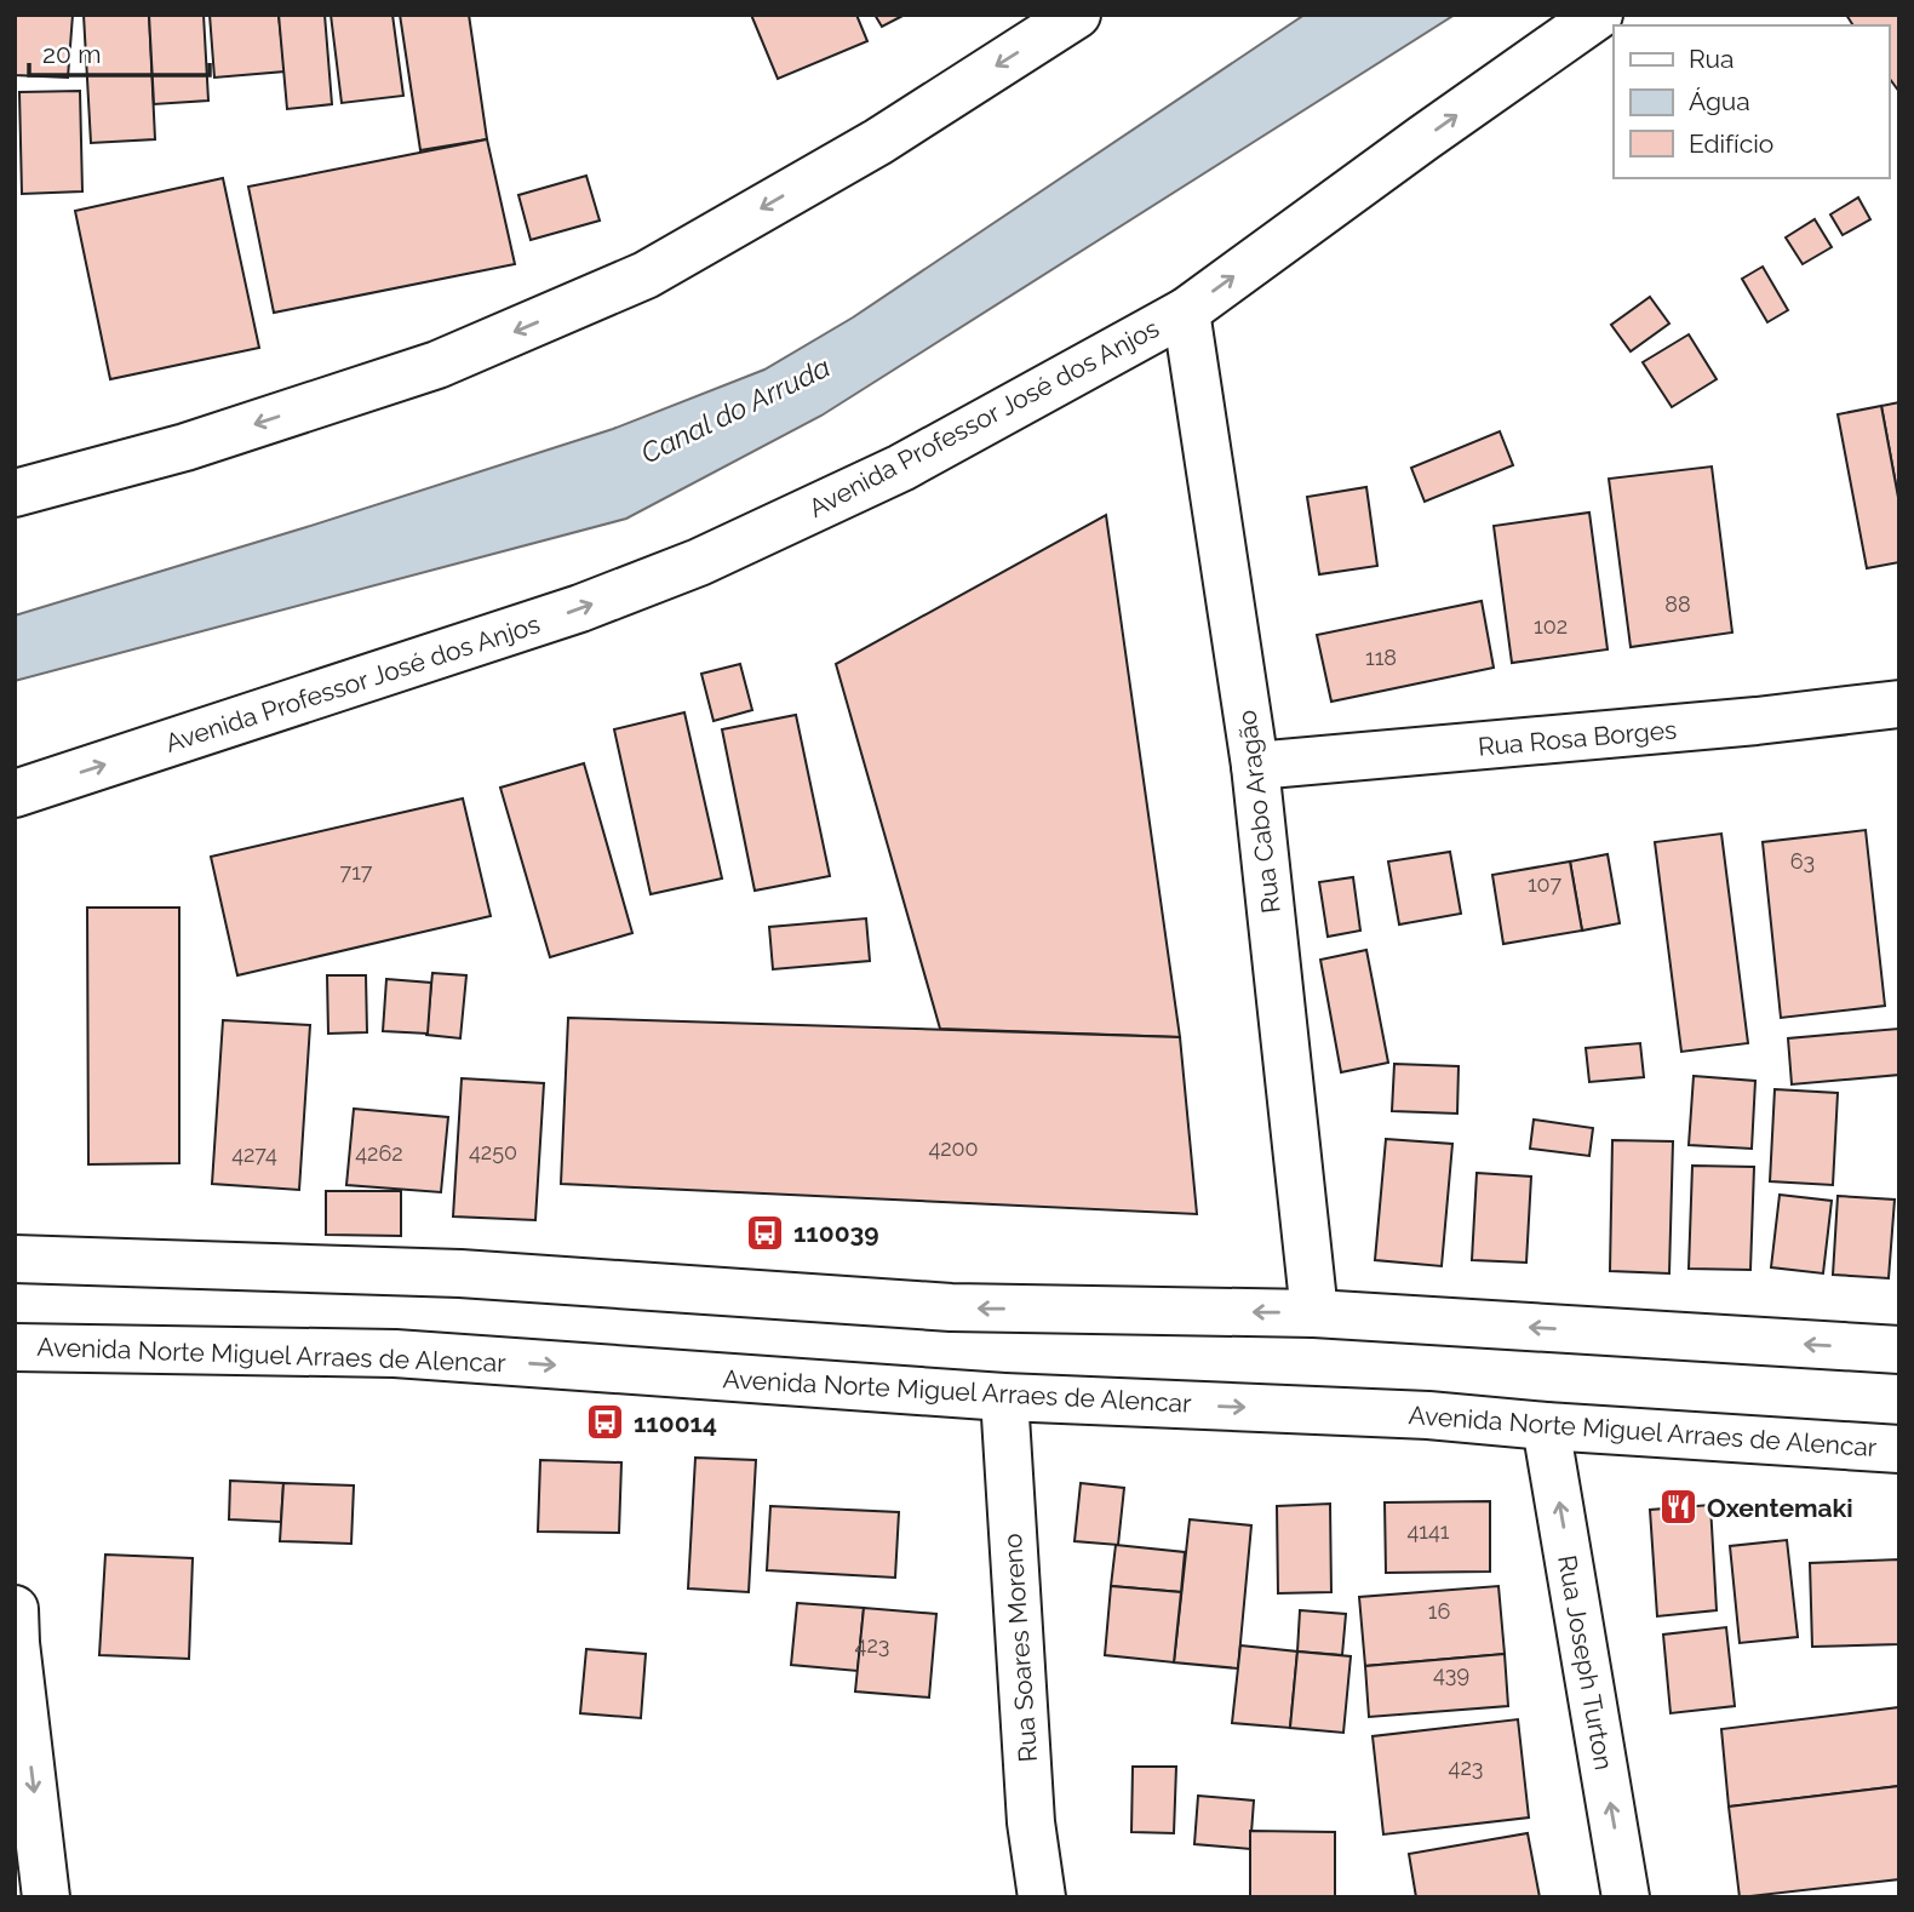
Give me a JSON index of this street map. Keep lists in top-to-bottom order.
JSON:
{
  "streets": {
    "main road": [
      "Avenida Professor José dos Anjos",
      "Rua Rosa Borges",
      "Rua Cabo Aragão",
      "Avenida Norte Miguel Arraes de Alencar",
      "Rua Soares Moreno",
      "Rua Joseph Turton"
    ]
  },
  "crossings": [
    ["Avenida Professor José dos Anjos", "Rua Cabo Aragão"],
    ["Rua Rosa Borges", "Rua Cabo Aragão"],
    ["Avenida Norte Miguel Arraes de Alencar", "Rua Soares Moreno"],
    ["Avenida Norte Miguel Arraes de Alencar", "Rua Joseph Turton"]
  ],
  "one_way": ["Rua Joseph Turton"],
  "water": ["Canal do Arruda"],
  "places": {
    "bus stop": ["110039", "110014"],
    "restaurant": ["Oxentemaki"]
  },
  "house_numbers": [
    "88",
    "102",
    "118",
    "63",
    "717",
    "107",
    "4200",
    "4250",
    "4262",
    "4274",
    "4141",
    "16",
    "423",
    "439",
    "423"
  ],
  "legend": ["Rua", "Água", "Edifício"],
  "scale_bar": "20 m"
}
